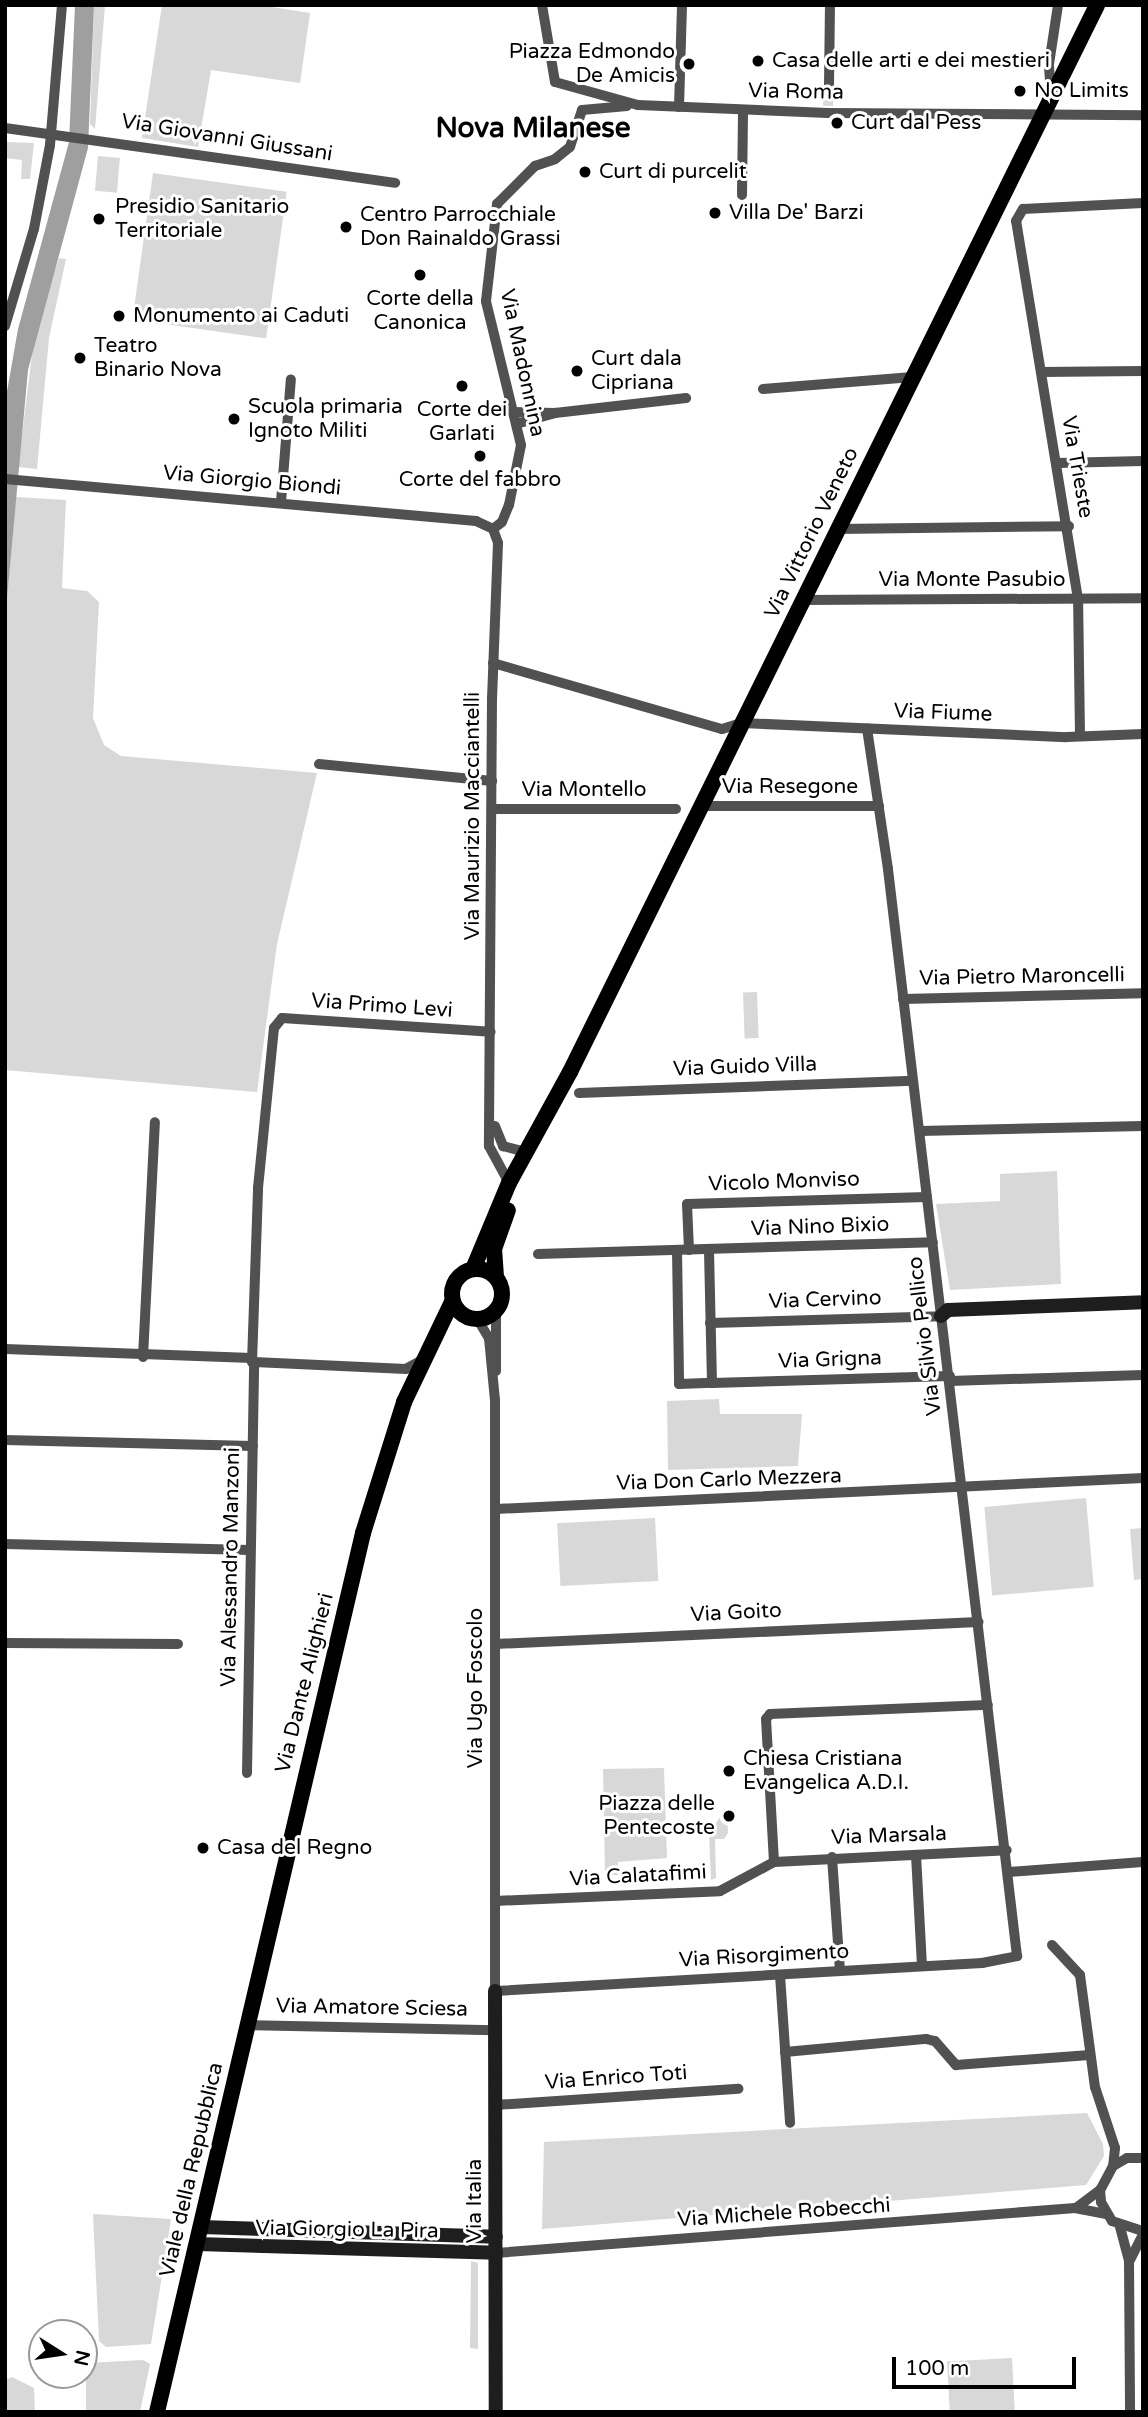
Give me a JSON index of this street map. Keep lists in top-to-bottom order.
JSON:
{
  "streets": {
    "main road": ["Via Vittorio Veneto", "Via Dante Alighieri", "Viale della Repubblica"],
    "street": [
      "Via Roma",
      "Via Giovanni Giussani",
      "Via Madonnina",
      "Via Trieste",
      "Via Giorgio Biondi",
      "Via Monte Pasubio",
      "Via Fiume",
      "Via Resegone",
      "Via Montello",
      "Via Maurizio Macciantelli",
      "Via Pietro Maroncelli",
      "Via Primo Levi",
      "Via Guido Villa",
      "Vicolo Monviso",
      "Via Nino Bixio",
      "Via Cervino",
      "Via Silvio Pellico",
      "Via Grigna",
      "Via Don Carlo Mezzera",
      "Via Alessandro Manzoni",
      "Via Goito",
      "Via Ugo Foscolo",
      "Via Marsala",
      "Via Calatafimi",
      "Via Risorgimento",
      "Via Amatore Sciesa",
      "Via Enrico Toti",
      "Via Italia",
      "Via Michele Robecchi",
      "Via Giorgio La Pira"
    ]
  },
  "crossings": [
    ["Via Roma", "Via Madonnina"],
    ["Via Roma", "Via Vittorio Veneto"],
    ["Via Madonnina", "Via Giorgio Biondi"],
    ["Via Madonnina", "Via Maurizio Macciantelli"],
    ["Via Trieste", "Via Monte Pasubio"],
    ["Via Trieste", "Via Fiume"],
    ["Via Giorgio Biondi", "Via Maurizio Macciantelli"],
    ["Via Vittorio Veneto", "Via Monte Pasubio"],
    ["Via Vittorio Veneto", "Via Fiume"],
    ["Via Vittorio Veneto", "Via Resegone"],
    ["Via Vittorio Veneto", "Via Maurizio Macciantelli"],
    ["Via Vittorio Veneto", "Via Dante Alighieri"],
    ["Via Vittorio Veneto", "Via Ugo Foscolo"],
    ["Via Fiume", "Via Maurizio Macciantelli"],
    ["Via Fiume", "Via Silvio Pellico"],
    ["Via Resegone", "Via Silvio Pellico"],
    ["Via Montello", "Via Maurizio Macciantelli"],
    ["Via Maurizio Macciantelli", "Via Primo Levi"],
    ["Via Pietro Maroncelli", "Via Silvio Pellico"],
    ["Via Primo Levi", "Via Alessandro Manzoni"],
    ["Via Guido Villa", "Via Silvio Pellico"],
    ["Vicolo Monviso", "Via Nino Bixio"],
    ["Vicolo Monviso", "Via Silvio Pellico"],
    ["Via Nino Bixio", "Via Silvio Pellico"],
    ["Via Cervino", "Via Silvio Pellico"],
    ["Via Silvio Pellico", "Via Grigna"],
    ["Via Silvio Pellico", "Via Don Carlo Mezzera"],
    ["Via Silvio Pellico", "Via Goito"],
    ["Via Silvio Pellico", "Via Marsala"],
    ["Via Silvio Pellico", "Via Risorgimento"],
    ["Via Don Carlo Mezzera", "Via Ugo Foscolo"],
    ["Via Goito", "Via Ugo Foscolo"],
    ["Via Dante Alighieri", "Via Ugo Foscolo"],
    ["Via Dante Alighieri", "Viale della Repubblica"],
    ["Via Ugo Foscolo", "Via Calatafimi"],
    ["Via Ugo Foscolo", "Via Risorgimento"],
    ["Via Ugo Foscolo", "Via Italia"],
    ["Via Marsala", "Via Calatafimi"],
    ["Via Risorgimento", "Via Italia"],
    ["Via Amatore Sciesa", "Viale della Repubblica"],
    ["Via Amatore Sciesa", "Via Italia"],
    ["Via Enrico Toti", "Via Italia"],
    ["Viale della Repubblica", "Via Giorgio La Pira"],
    ["Via Italia", "Via Michele Robecchi"],
    ["Via Italia", "Via Giorgio La Pira"],
    ["Via Michele Robecchi", "Via Giorgio La Pira"]
  ],
  "districts": ["Nova Milanese"],
  "places": [
    "Casa delle arti e dei mestieri",
    "Piazza Edmondo De Amicis",
    "No Limits",
    "Curt dal Pess",
    "Curt di purcelit",
    "Villa De' Barzi",
    "Presidio Sanitario Territoriale",
    "Centro Parrocchiale Don Rainaldo Grassi",
    "Corte della Canonica",
    "Monumento ai Caduti",
    "Teatro Binario Nova",
    "Curt dala Cipriana",
    "Corte dei Garlati",
    "Scuola primaria Ignoto Militi",
    "Corte del fabbro",
    "Chiesa Cristiana Evangelica A.D.I.",
    "Piazza delle Pentecoste",
    "Casa del Regno"
  ],
  "scale_bar": "100 m",
  "north": "right"
}
